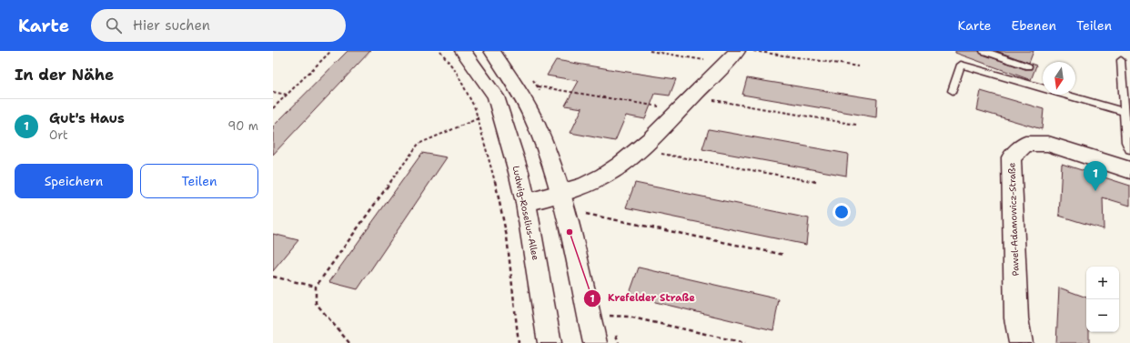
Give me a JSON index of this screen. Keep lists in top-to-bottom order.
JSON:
{
  "streets": {
    "main road": ["Ludwig-Roselius-Allee", "Pawel-Adamowicz-Straße"]
  },
  "places": ["Krefelder Straße"],
  "north": "bottom",
  "page": {
    "header": "Karte",
    "search": "Hier suchen",
    "nav": ["Karte", "Ebenen", "Teilen"],
    "heading": "In der Nähe",
    "list": [
      {
        "mark": "1",
        "name": "Gut's Haus",
        "note": "Ort",
        "value": "90 m"
      }
    ],
    "buttons": ["Speichern", "Teilen"],
    "pins": "1",
    "map_buttons": ["+", "−"]
  }
}
